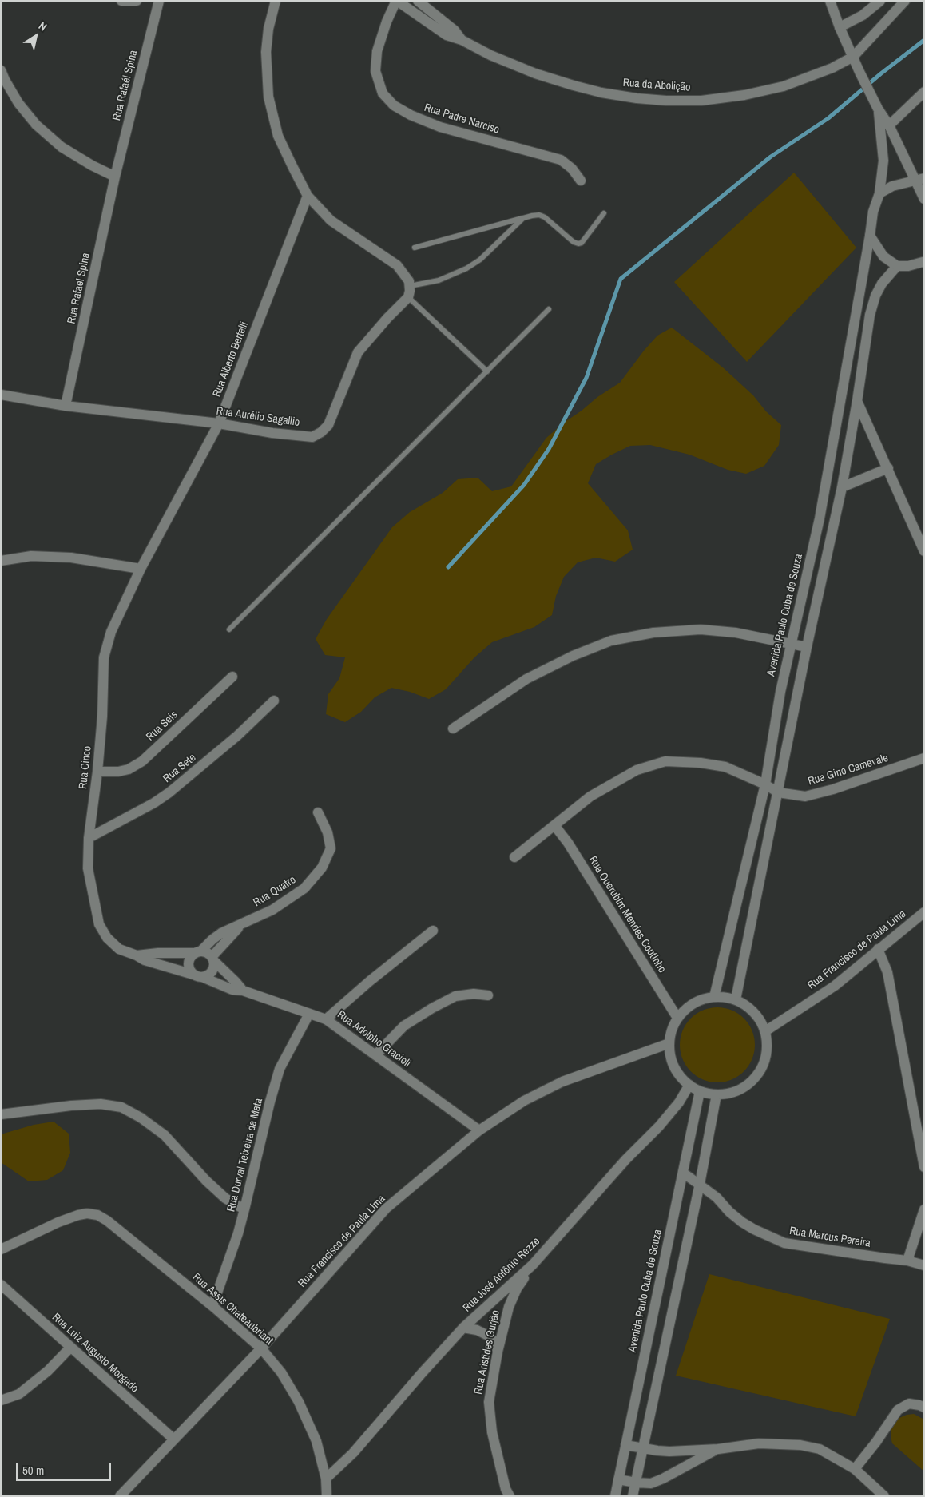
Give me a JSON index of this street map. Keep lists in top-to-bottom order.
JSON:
{
  "streets": {
    "street": [
      "Rua Rafaél Spina",
      "Rua da Abolição",
      "Rua Padre Narciso",
      "Rua Rafael Spina",
      "Rua Alberto Bertelli",
      "Rua Aurélio Sagallio",
      "Avenida Paulo Cuba de Souza",
      "Rua Seis",
      "Rua Cinco",
      "Rua Sete",
      "Rua Gino Camevale",
      "Rua Quatro",
      "Rua Querubim Mendes Coutinho",
      "Rua Francisco de Paula Lima",
      "Rua Adolpho Gracioli",
      "Rua Durval Teixeira da Mata",
      "Rua Marcus Pereira",
      "Rua José Antônio Rezze",
      "Rua Assis Chateaubriant",
      "Rua Aristides Gurjão",
      "Rua Luiz Augusto Morgado"
    ]
  },
  "crossings": [
    ["Rua Rafaél Spina", "Rua Rafael Spina"],
    ["Rua da Abolição", "Rua Padre Narciso"],
    ["Rua Rafael Spina", "Rua Aurélio Sagallio"],
    ["Rua Alberto Bertelli", "Rua Aurélio Sagallio"],
    ["Rua Alberto Bertelli", "Rua Cinco"],
    ["Avenida Paulo Cuba de Souza", "Rua Querubim Mendes Coutinho"],
    ["Avenida Paulo Cuba de Souza", "Rua Francisco de Paula Lima"],
    ["Avenida Paulo Cuba de Souza", "Rua Marcus Pereira"],
    ["Avenida Paulo Cuba de Souza", "Rua José Antônio Rezze"],
    ["Rua Seis", "Rua Cinco"],
    ["Rua Cinco", "Rua Sete"],
    ["Rua Cinco", "Rua Quatro"],
    ["Rua Cinco", "Rua Adolpho Gracioli"],
    ["Rua Quatro", "Rua Adolpho Gracioli"],
    ["Rua Querubim Mendes Coutinho", "Rua Francisco de Paula Lima"],
    ["Rua Querubim Mendes Coutinho", "Rua José Antônio Rezze"],
    ["Rua Francisco de Paula Lima", "Rua Adolpho Gracioli"],
    ["Rua Francisco de Paula Lima", "Rua José Antônio Rezze"],
    ["Rua Francisco de Paula Lima", "Rua Assis Chateaubriant"],
    ["Rua Francisco de Paula Lima", "Rua Luiz Augusto Morgado"],
    ["Rua Adolpho Gracioli", "Rua Durval Teixeira da Mata"],
    ["Rua Durval Teixeira da Mata", "Rua Assis Chateaubriant"],
    ["Rua José Antônio Rezze", "Rua Assis Chateaubriant"],
    ["Rua José Antônio Rezze", "Rua Aristides Gurjão"]
  ],
  "scale_bar": "50 m",
  "north": "top right"
}
